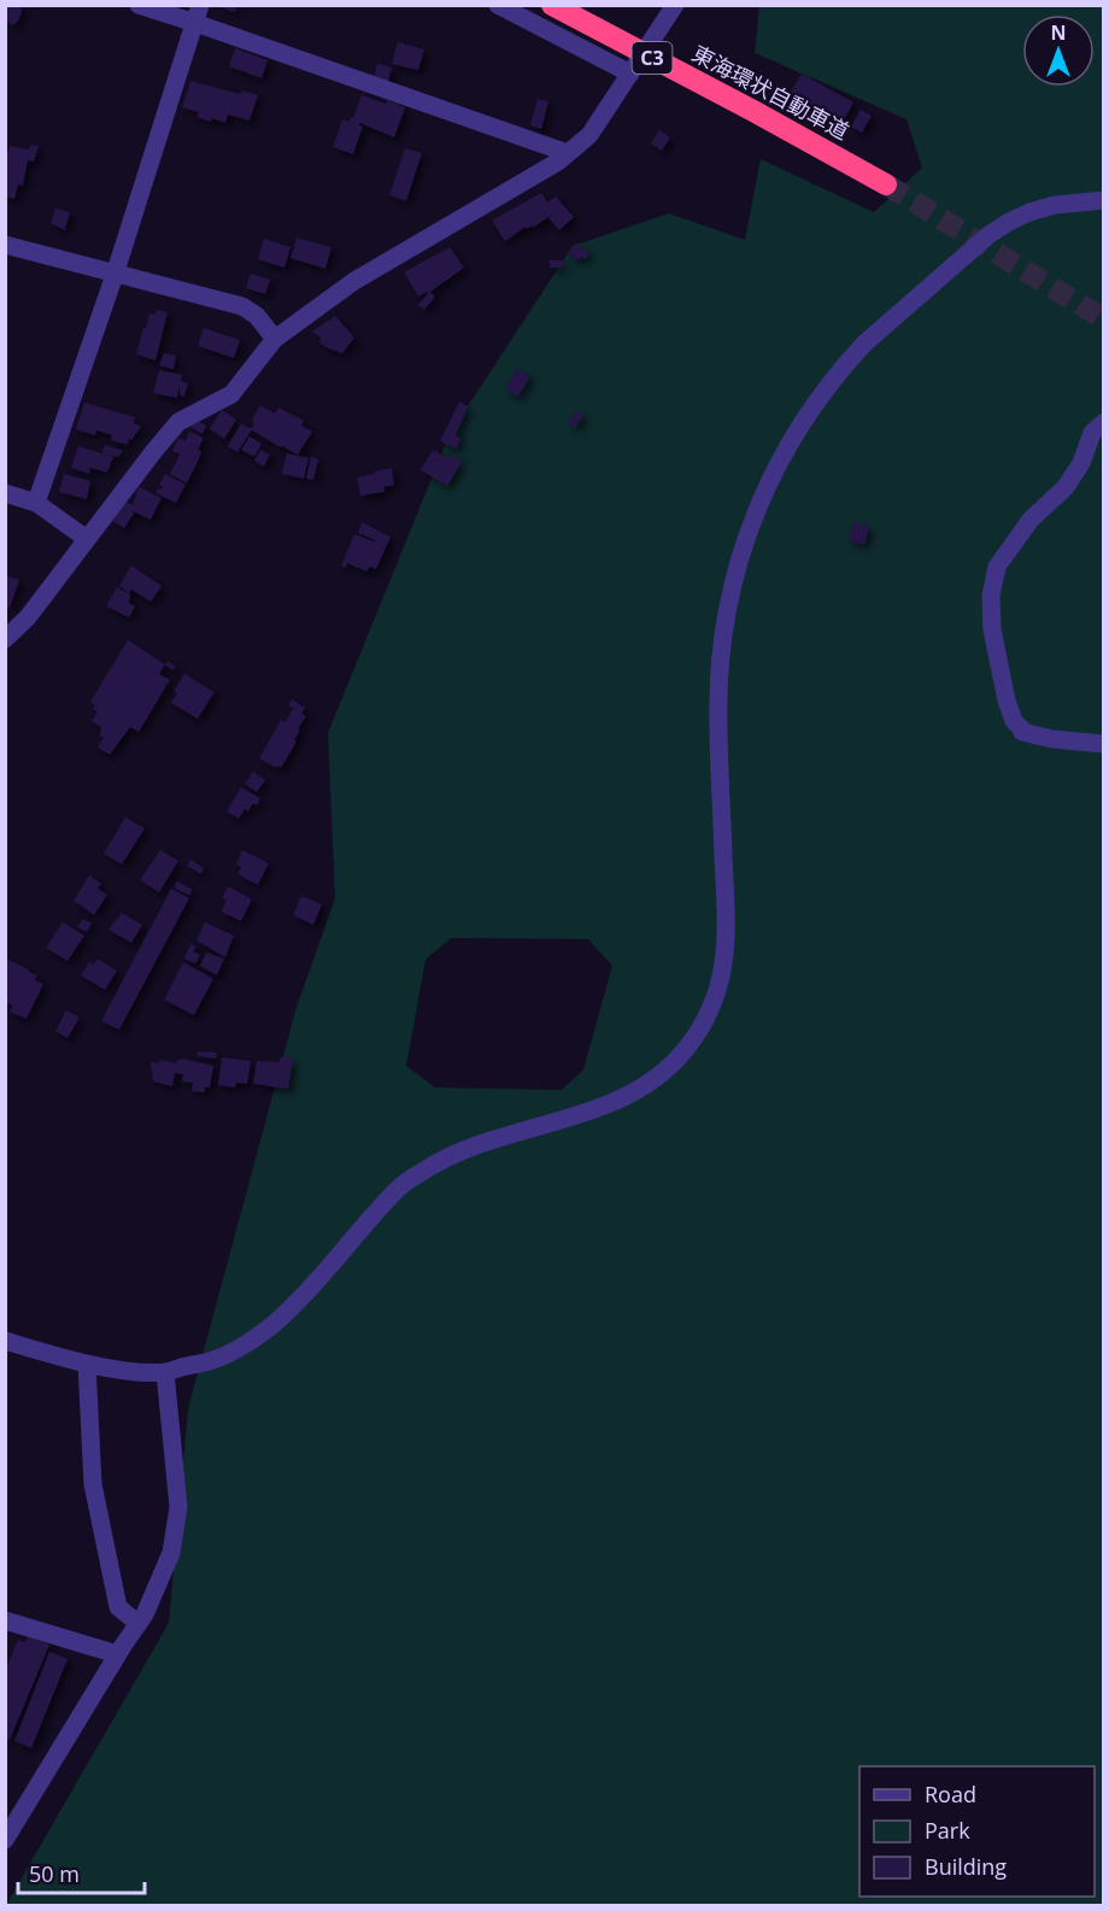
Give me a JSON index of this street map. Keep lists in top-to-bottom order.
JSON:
{
  "streets": {
    "highway": ["C3", "東海環状自動車道"]
  },
  "legend": ["Road", "Park", "Building"],
  "scale_bar": "50 m",
  "north": "top"
}
